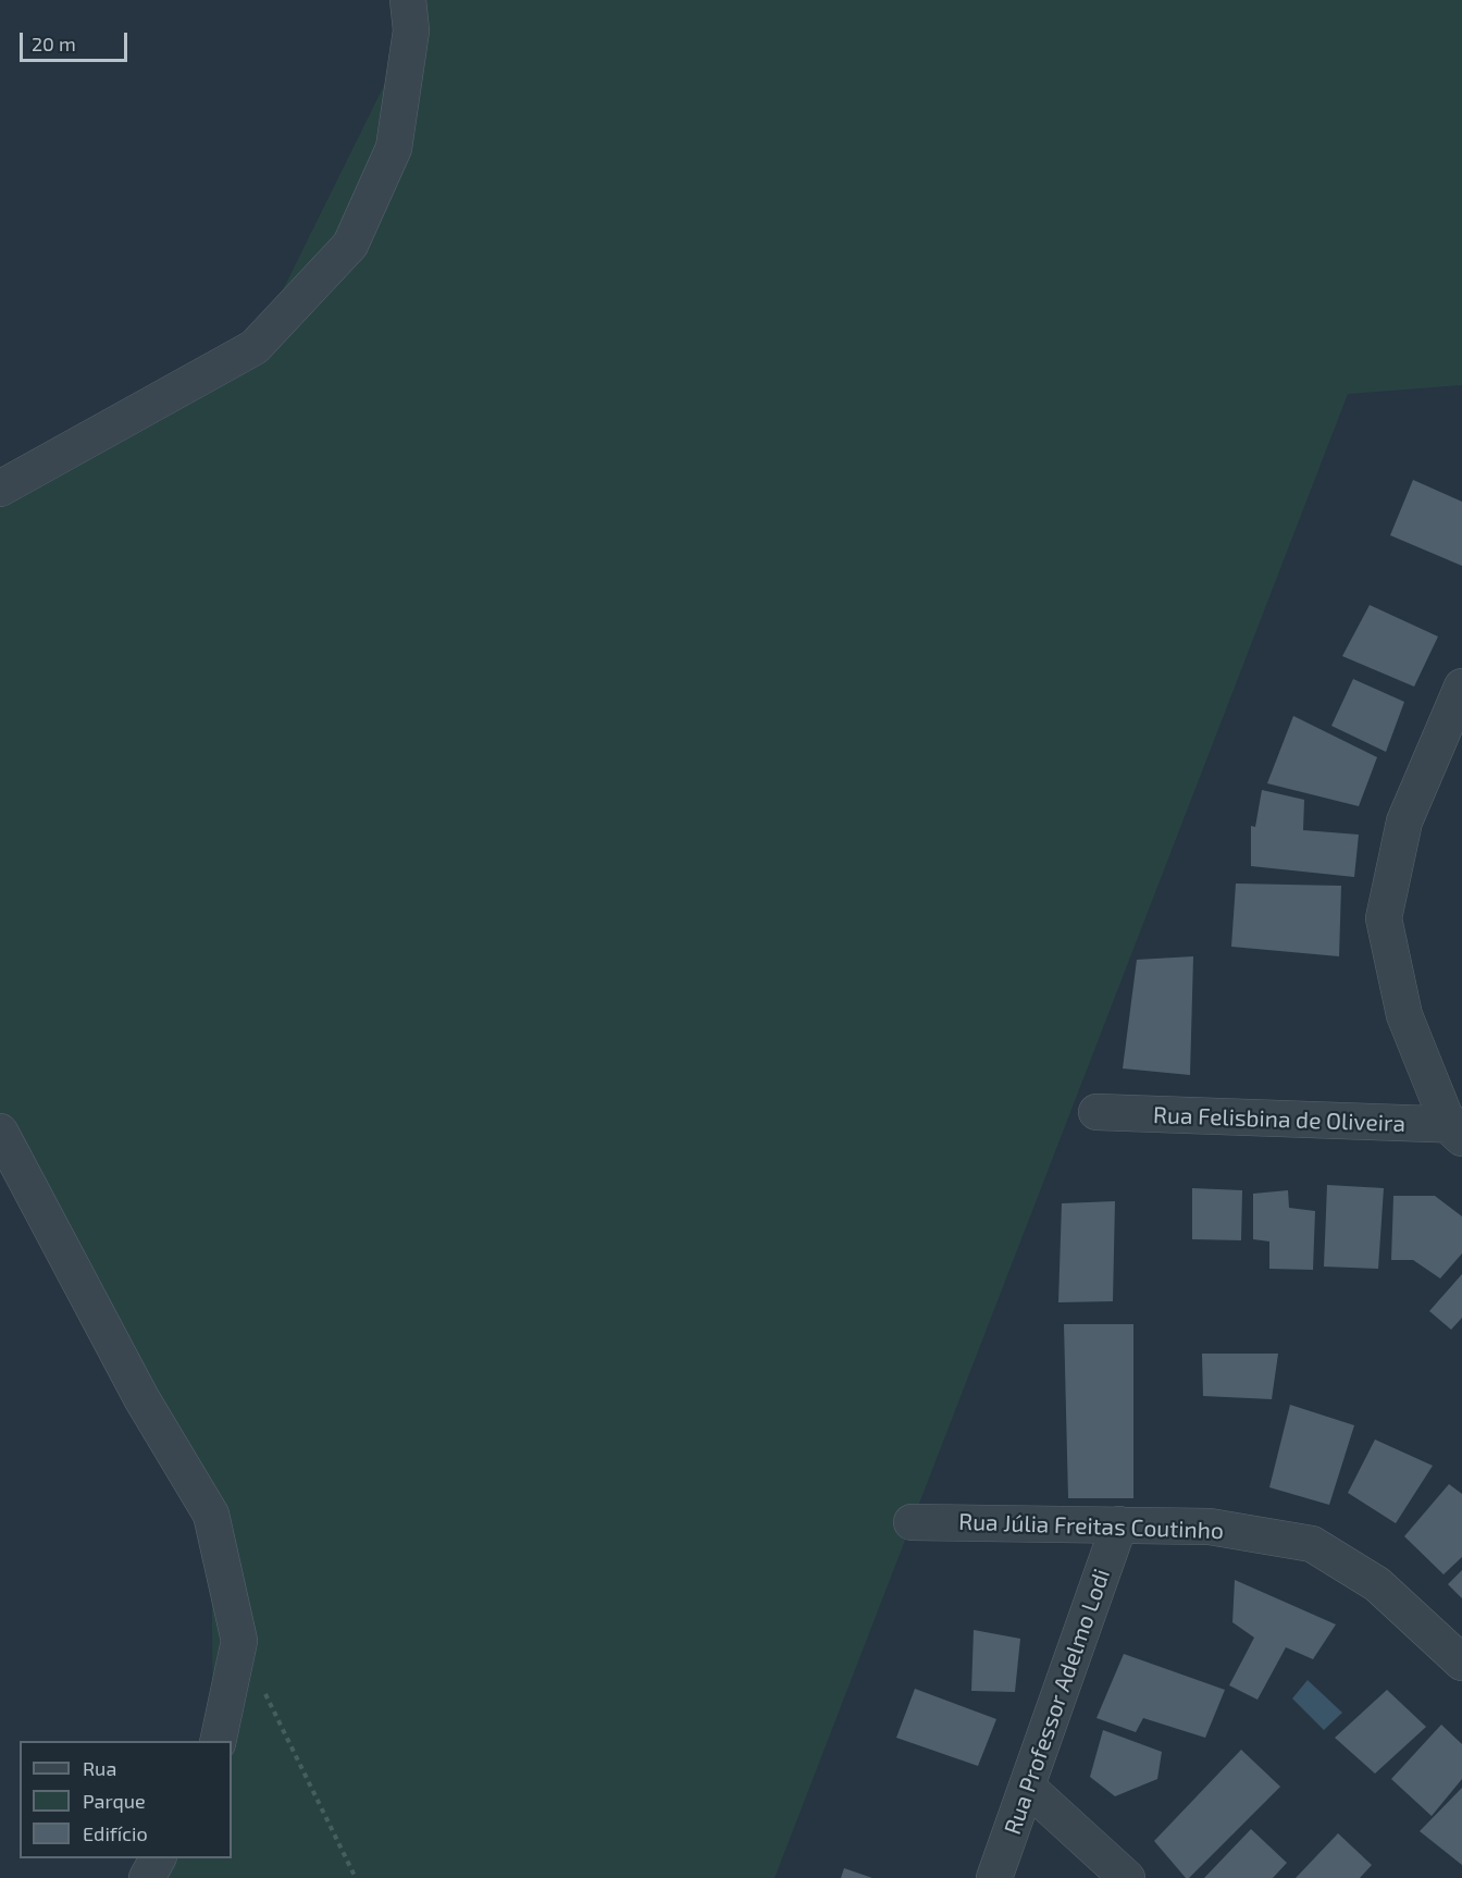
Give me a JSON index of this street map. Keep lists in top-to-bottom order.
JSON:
{
  "streets": {
    "street": ["Rua Felisbina de Oliveira", "Rua Júlia Freitas Coutinho", "Rua Professor Adelmo Lodi"]
  },
  "crossings": [
    ["Rua Júlia Freitas Coutinho", "Rua Professor Adelmo Lodi"]
  ],
  "legend": ["Rua", "Parque", "Edifício"],
  "scale_bar": "20 m"
}
